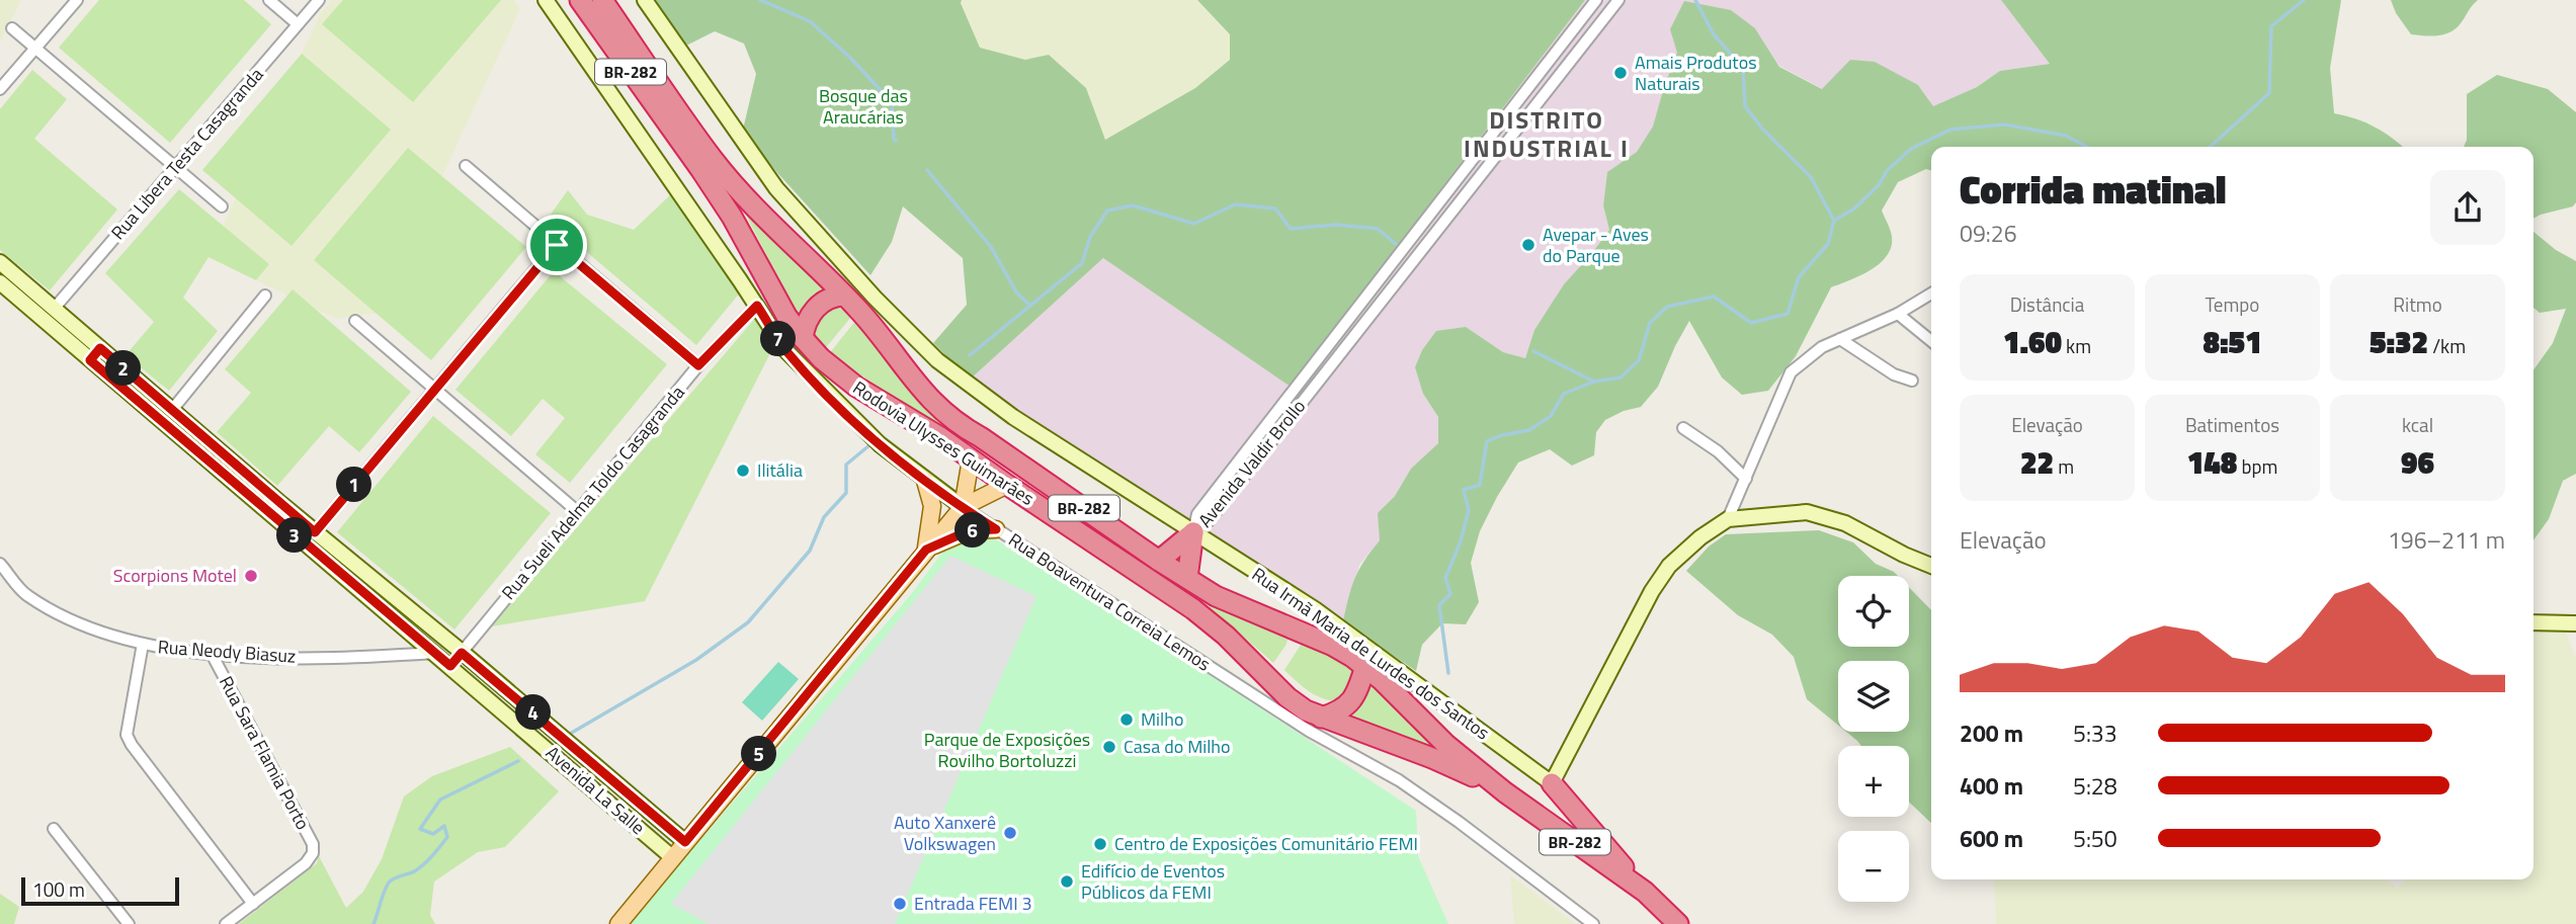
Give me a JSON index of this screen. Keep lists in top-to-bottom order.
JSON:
{
  "streets": {
    "highway": ["BR-282", "Rodovia Ulysses Guimarães"],
    "street": [
      "Rua Libera Testa Casagranda",
      "Avenida Valdir Brollo",
      "Rua Sueli Adelma Toldo Casagranda",
      "Rua Boaventura Correia Lemos",
      "Rua Neody Biasuz",
      "Rua Irmã Maria de Lurdes dos Santos",
      "Rua Sara Flamia Porto",
      "Avenida La Salle"
    ]
  },
  "crossings": [
    ["Rua Libera Testa Casagranda", "Avenida La Salle"],
    ["Avenida Valdir Brollo", "Rua Irmã Maria de Lurdes dos Santos"],
    ["Rua Sueli Adelma Toldo Casagranda", "Rua Boaventura Correia Lemos"],
    ["Rua Sueli Adelma Toldo Casagranda", "Avenida La Salle"],
    ["Rua Neody Biasuz", "Rua Sara Flamia Porto"],
    ["Rua Neody Biasuz", "Avenida La Salle"]
  ],
  "districts": ["DISTRITO INDUSTRIAL I"],
  "parks": ["Bosque das Araucárias", "Parque de Exposições Rovilho Bortoluzzi"],
  "places": [
    "Amais Produtos Naturais",
    "Avepar - Aves do Parque",
    "Ilitália",
    "Scorpions Motel",
    "Milho",
    "Casa do Milho",
    "Auto Xanxerê Volkswagen",
    "Centro de Exposições Comunitário FEMI",
    "Edifício de Eventos Públicos da FEMI",
    "Entrada FEMI 3"
  ],
  "scale_bar": "100 m",
  "page": {
    "heading": ["Corrida matinal", "09:26"],
    "stats": [
      ["Distância", "1.60 km"],
      ["Tempo", "8:51"],
      ["Ritmo", "5:32 /km"],
      ["Elevação", "22 m"],
      ["Batimentos", "148 bpm"],
      ["kcal", "96"]
    ],
    "pins": [
      "7",
      "2",
      "1",
      "6",
      "3",
      "4",
      "5"
    ],
    "chart": ["Elevação", "196–211 m"],
    "map_buttons": ["+", "−"],
    "list": [
      {
        "name": "200 m",
        "note": "5:33"
      },
      {
        "name": "400 m",
        "note": "5:28"
      },
      {
        "name": "600 m",
        "note": "5:50"
      }
    ],
    "scale": "100 m"
  }
}
